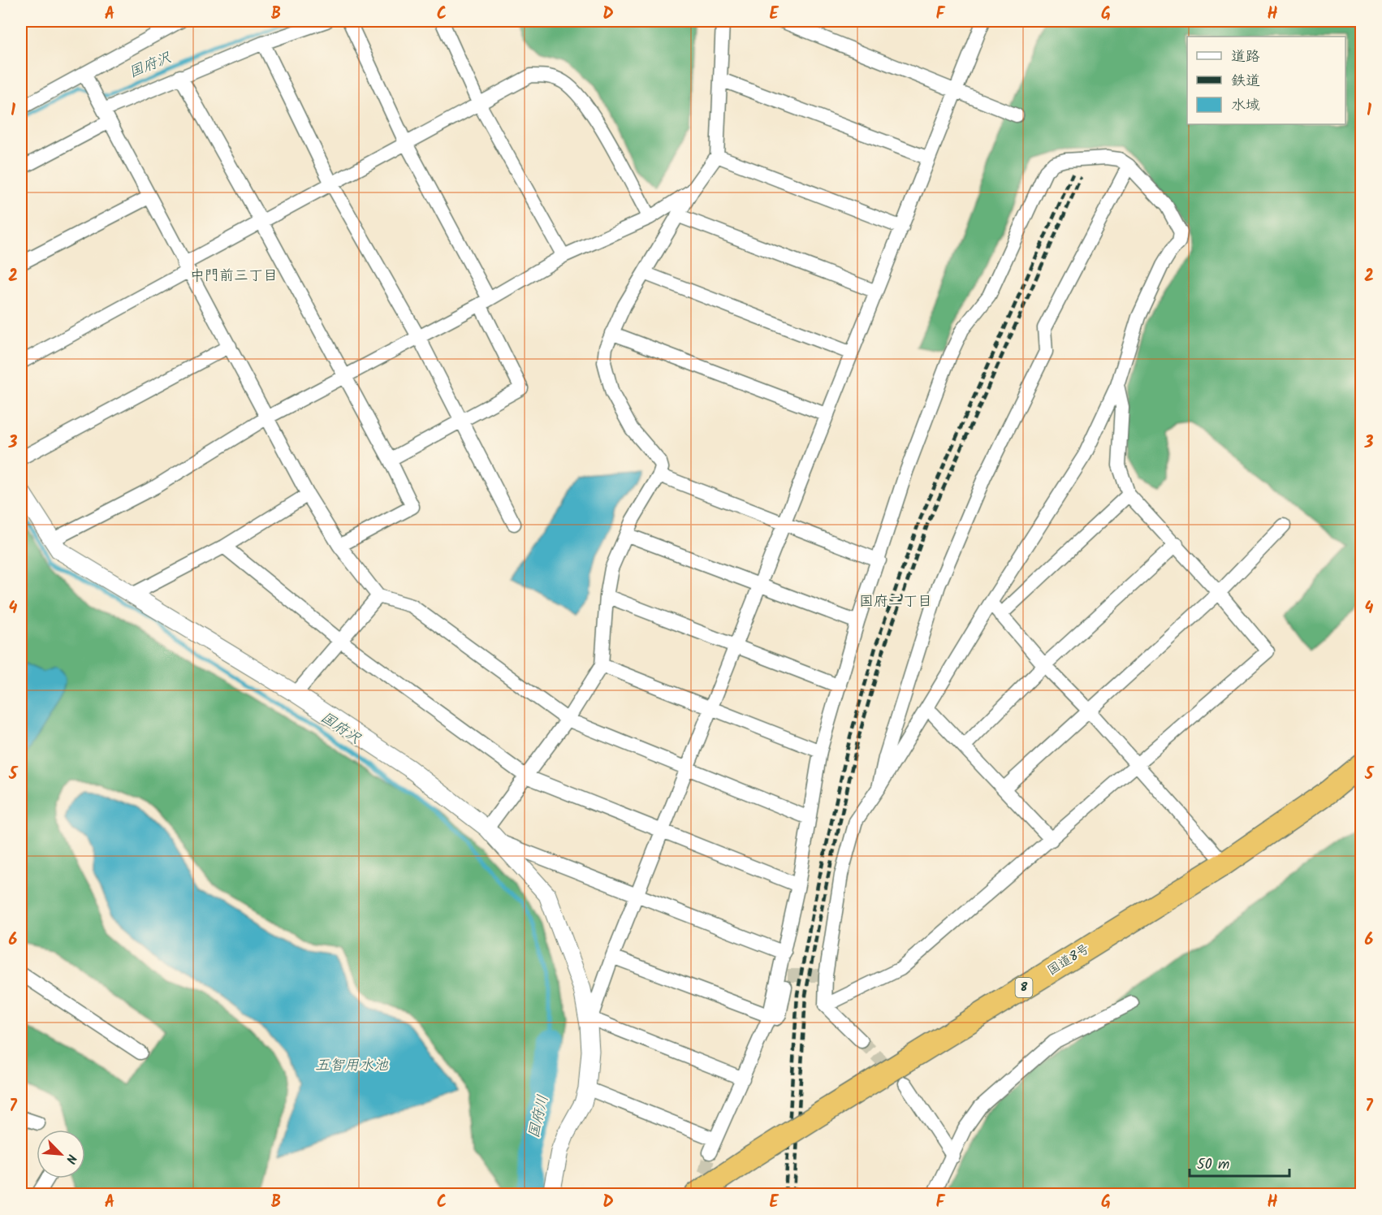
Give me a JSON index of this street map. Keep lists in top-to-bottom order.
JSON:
{
  "streets": {
    "highway": ["国道8号", "8"]
  },
  "districts": ["中門前三丁目", "国府二丁目"],
  "water": ["国府沢", "五智用水池", "国府川"],
  "legend": ["道路", "鉄道", "水域"],
  "scale_bar": "50 m",
  "north": "bottom right",
  "grid": {
    "columns": [
      "A",
      "B",
      "C",
      "D",
      "E",
      "F",
      "G",
      "H"
    ],
    "rows": [
      "1",
      "2",
      "3",
      "4",
      "5",
      "6",
      "7"
    ]
  }
}
